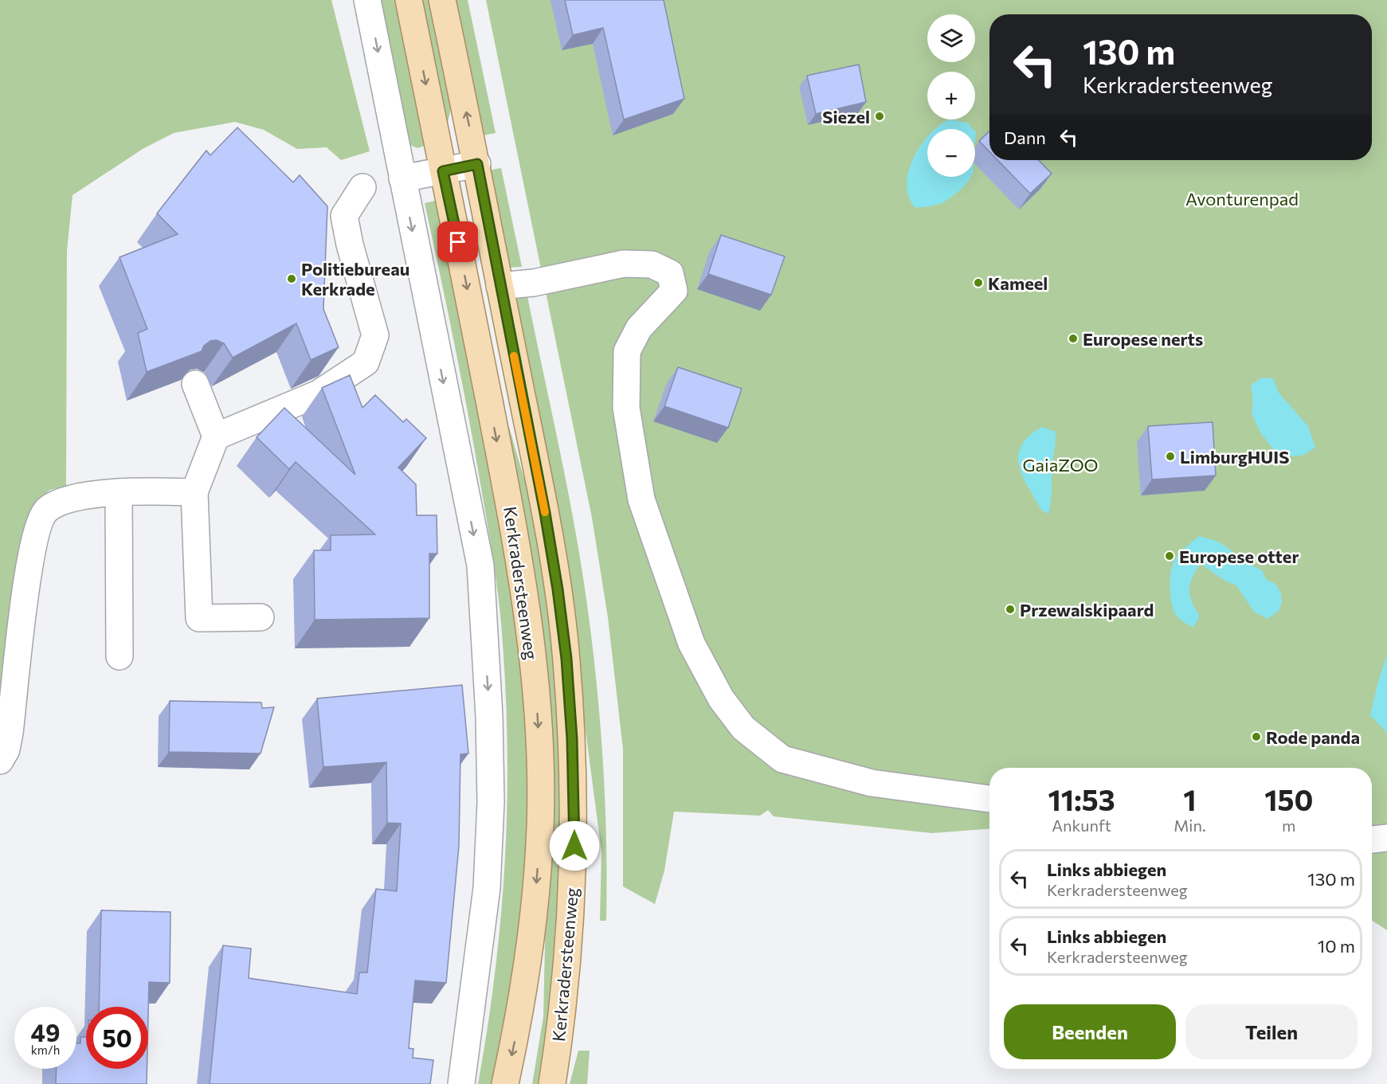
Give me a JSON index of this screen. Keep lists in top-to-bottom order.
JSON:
{
  "streets": {
    "main road": ["Kerkradersteenweg"]
  },
  "parks": ["Avonturenpad", "GaiaZOO"],
  "places": [
    "Siezel",
    "Politiebureau Kerkrade",
    "Kameel",
    "Europese nerts",
    "LimburgHUIS",
    "Europese otter",
    "Przewalskipaard",
    "Rode panda"
  ],
  "page": {
    "map_buttons": ["+", "−"],
    "turn": ["130 m", "Kerkradersteenweg"],
    "then": "Dann",
    "eta": [
      "11:53",
      "Ankunft",
      "1",
      "Min.",
      "150",
      "m"
    ],
    "list": [
      {
        "name": "Links abbiegen",
        "note": "Kerkradersteenweg",
        "value": "130 m"
      },
      {
        "name": "Links abbiegen",
        "note": "Kerkradersteenweg",
        "value": "10 m"
      }
    ],
    "buttons": ["Beenden", "Teilen"],
    "speed": "49 km/h",
    "limit": "50"
  }
}
